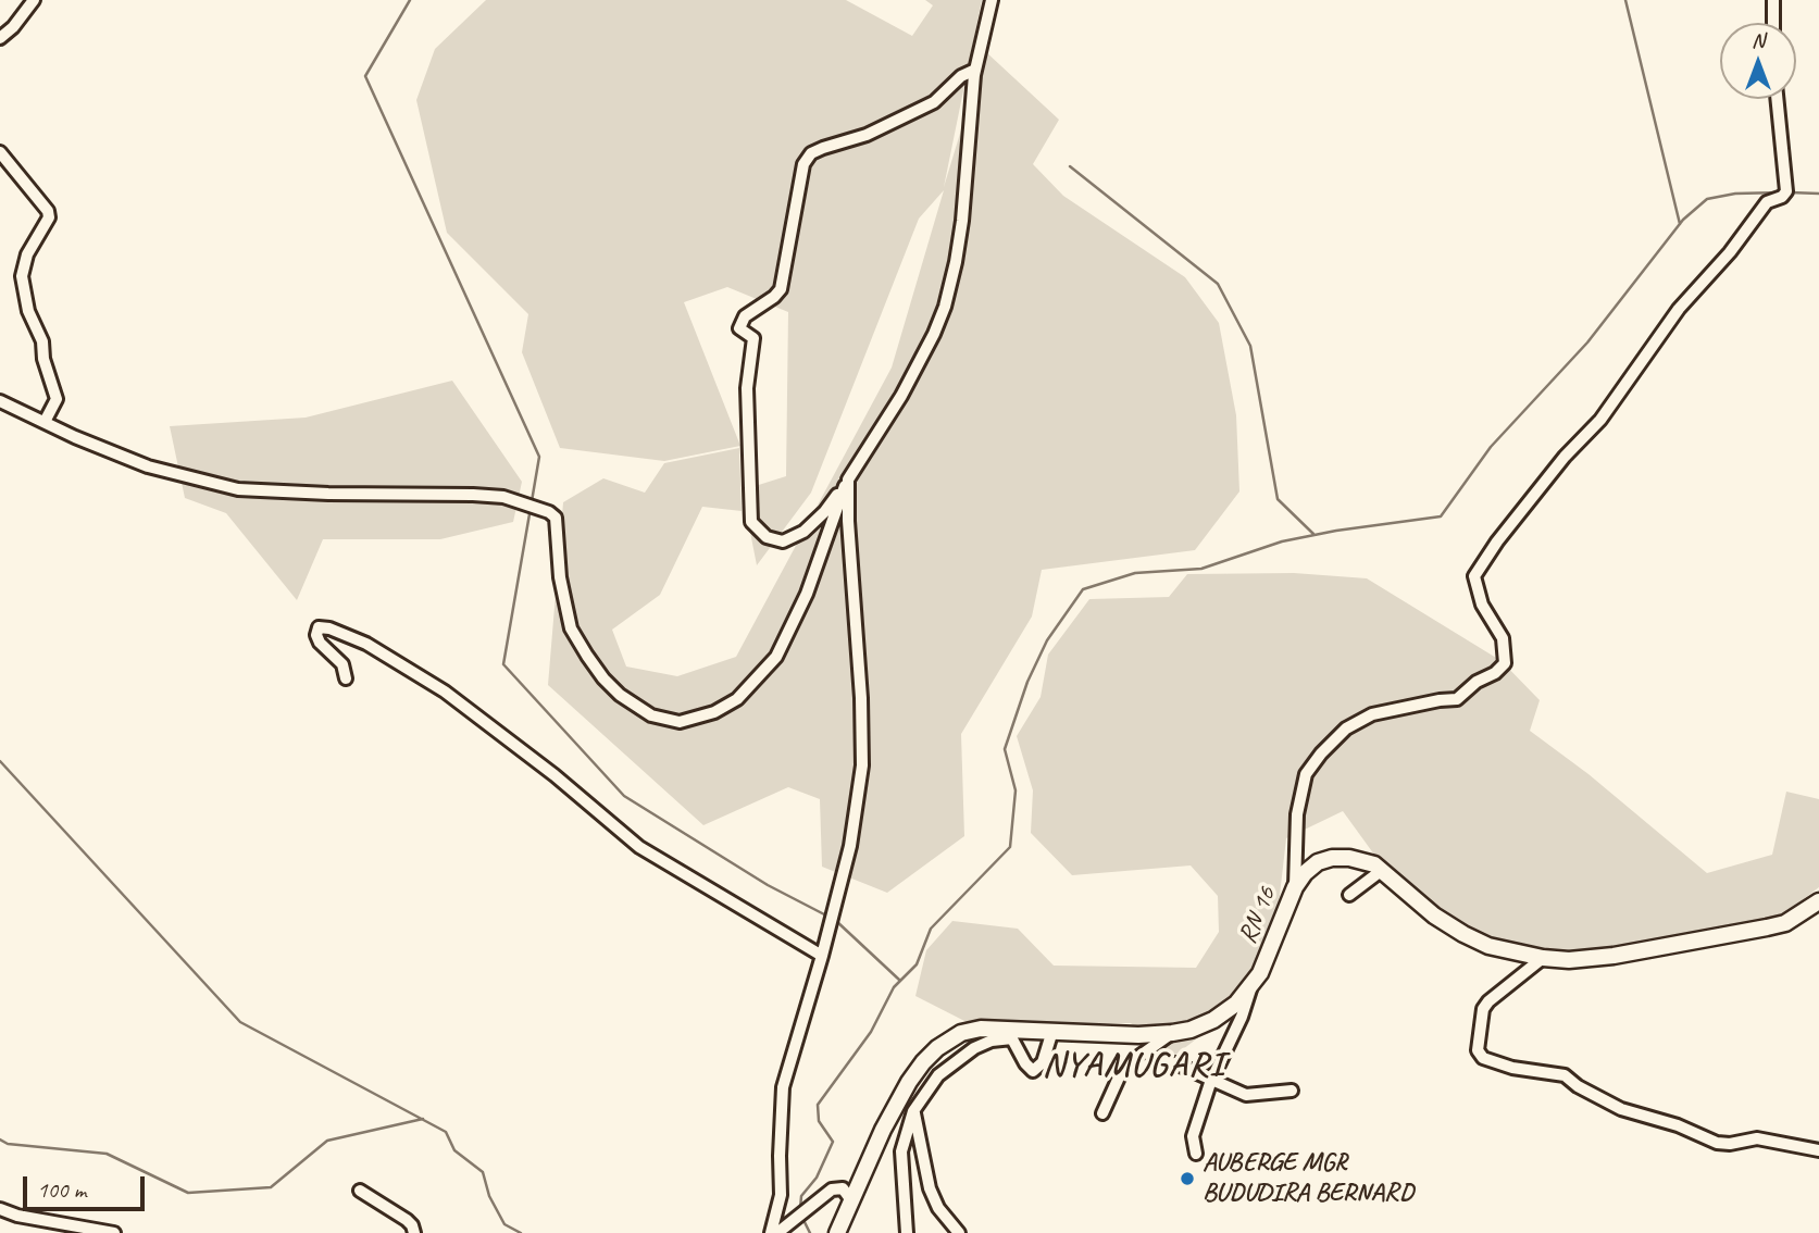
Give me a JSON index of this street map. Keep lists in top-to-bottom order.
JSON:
{
  "streets": {
    "main road": ["RN 16"]
  },
  "districts": ["NYAMUGARI"],
  "places": ["AUBERGE MGR BUDUDIRA BERNARD"],
  "scale_bar": "100 m",
  "north": "top"
}
